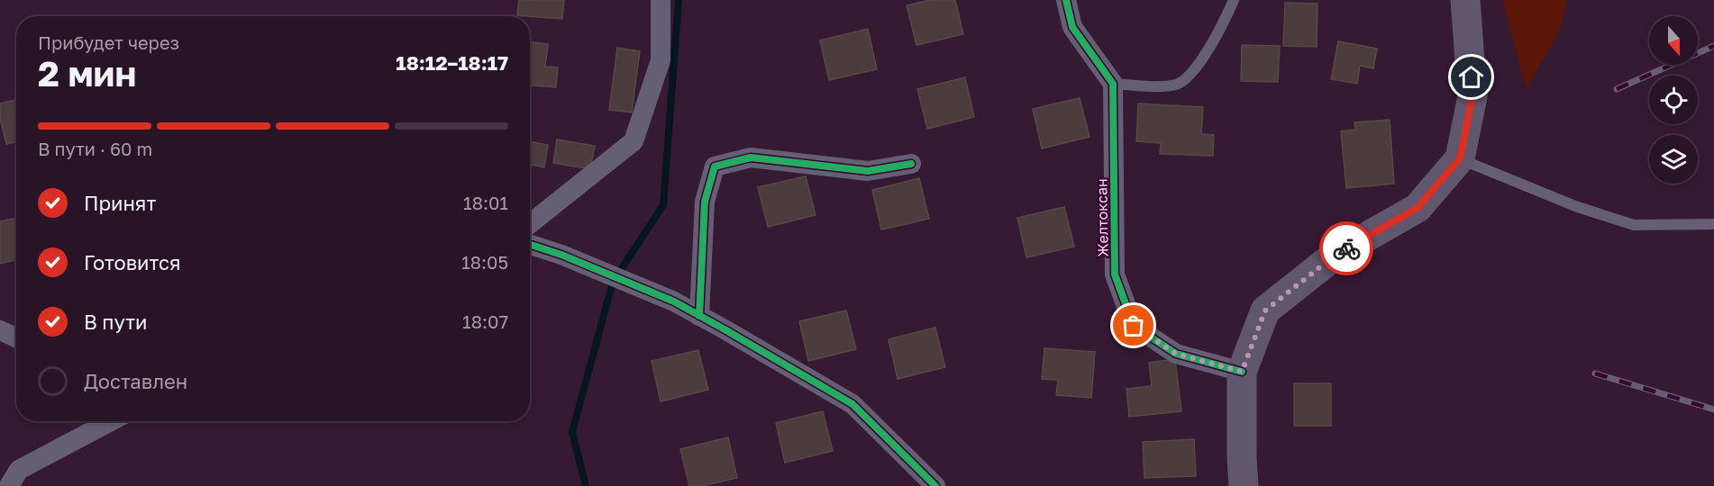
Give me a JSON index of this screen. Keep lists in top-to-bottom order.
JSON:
{
  "streets": {
    "street": ["Желтоксан"]
  },
  "north": "bottom",
  "page": {
    "heading": ["2 мин", "Прибудет через", "18:12–18:17"],
    "bar": "В пути · 60 m",
    "list": [
      ["Принят", "18:01"],
      ["Готовится", "18:05"],
      ["В пути", "18:07"],
      "Доставлен"
    ]
  }
}
